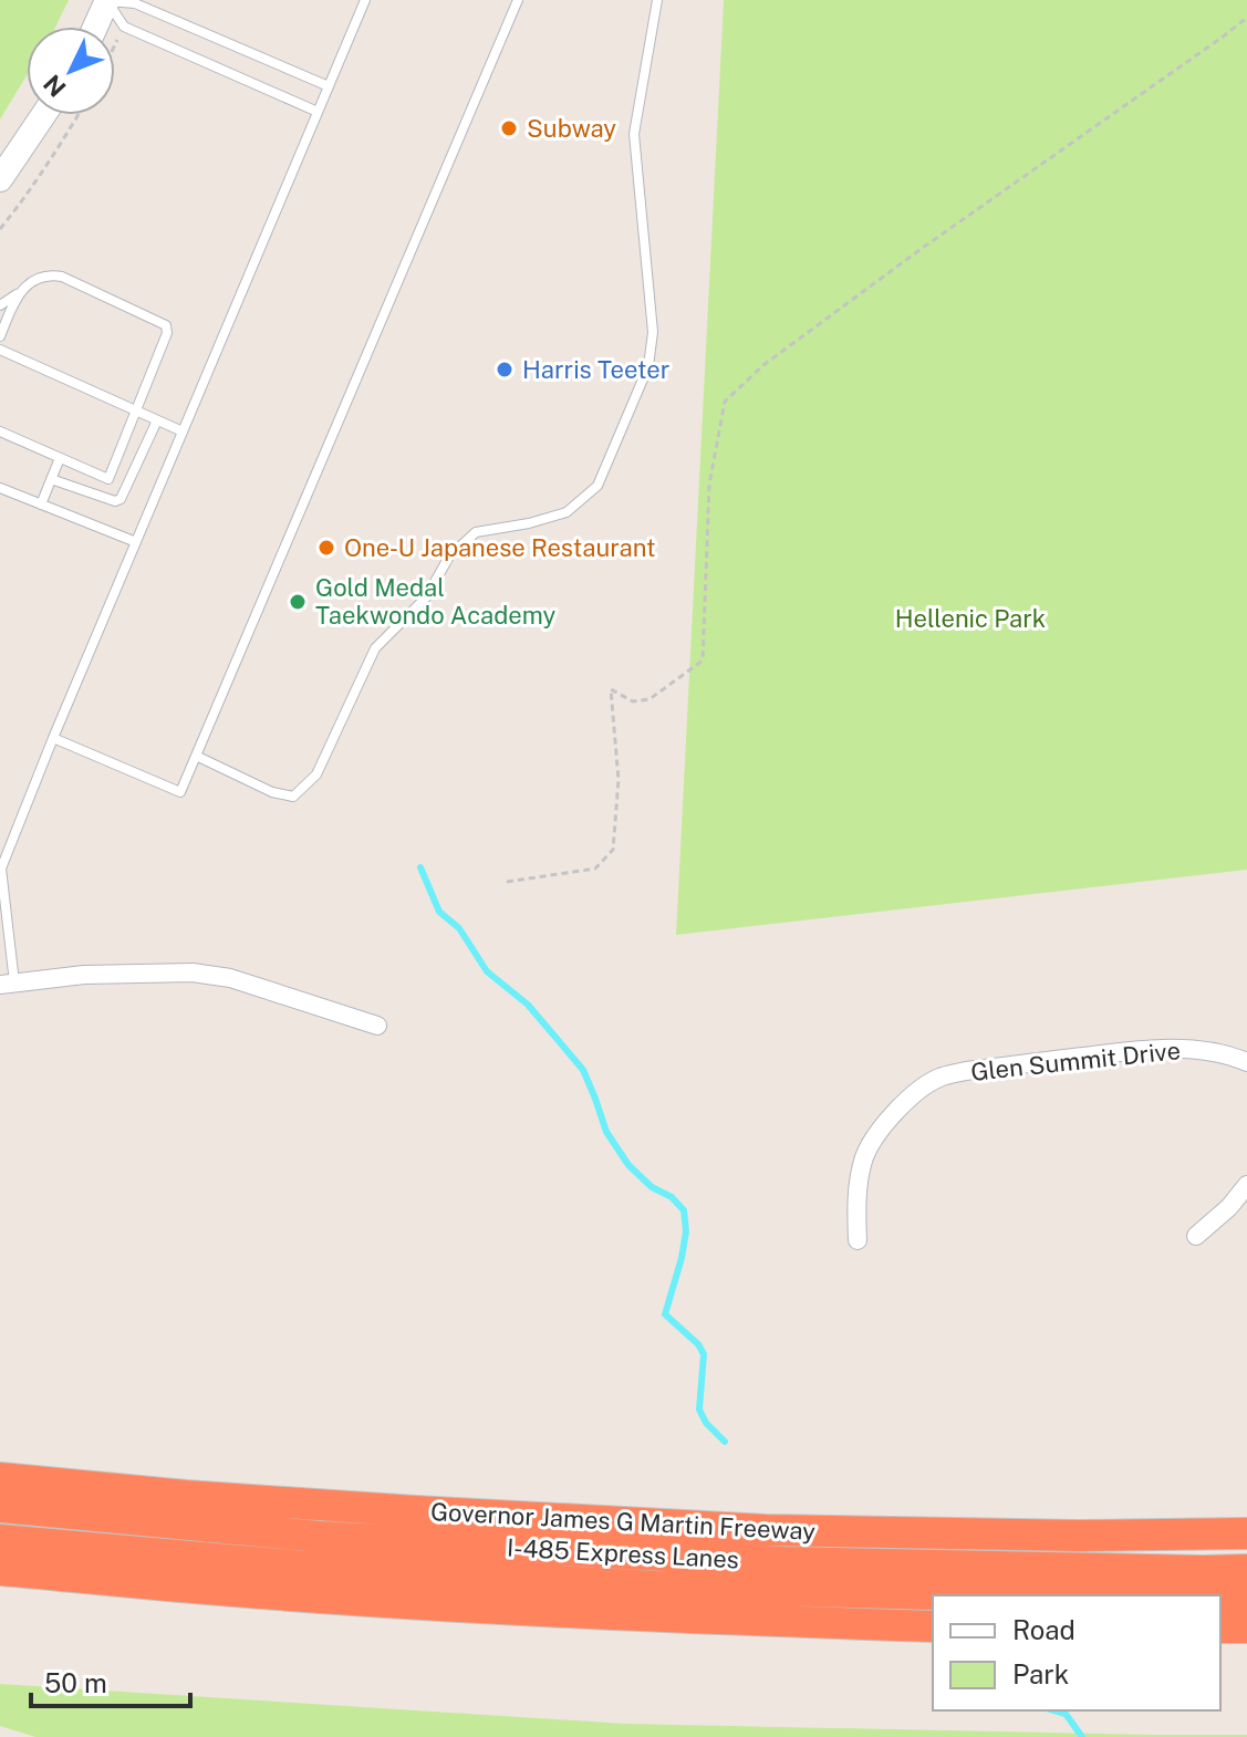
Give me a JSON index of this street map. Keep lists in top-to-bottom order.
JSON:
{
  "streets": {
    "highway": ["Governor James G Martin Freeway", "I-485 Express Lanes"],
    "street": ["Glen Summit Drive"]
  },
  "parks": ["Hellenic Park"],
  "places": [
    "Subway",
    "Harris Teeter",
    "One‐U Japanese Restaurant",
    "Gold Medal Taekwondo Academy"
  ],
  "legend": ["Road", "Park"],
  "scale_bar": "50 m",
  "north": "bottom left"
}
